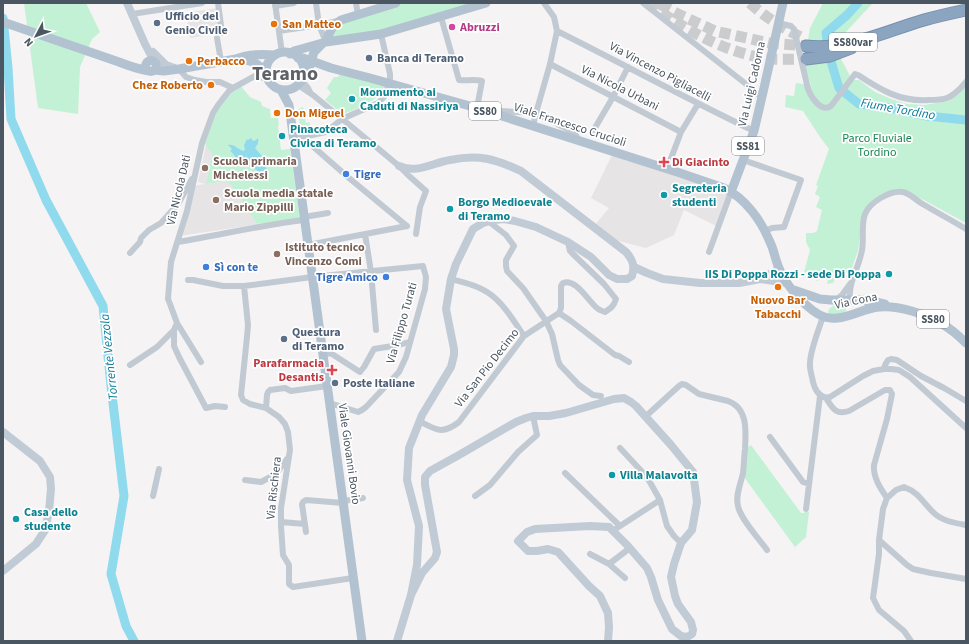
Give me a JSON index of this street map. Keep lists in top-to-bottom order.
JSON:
{
  "streets": {
    "highway": ["SS80var"],
    "main road": [
      "Via Luigi Cadorna",
      "SS80",
      "Viale Francesco Crucioli",
      "SS81",
      "Via Cona",
      "Viale Giovanni Bovio"
    ],
    "street": [
      "Via Vincenzo Pigliacelli",
      "Via Nicola Urbani",
      "Via Nicola Dati",
      "Via Filippo Turati",
      "Via San Pio Decimo",
      "Via Rischiera"
    ]
  },
  "crossings": [
    ["Via Vincenzo Pigliacelli", "Via Luigi Cadorna"],
    ["Via Luigi Cadorna", "SS80"],
    ["Via Luigi Cadorna", "Viale Francesco Crucioli"],
    ["SS80", "Viale Francesco Crucioli"],
    ["SS80", "Via Nicola Dati"],
    ["SS80", "Via Cona"],
    ["Viale Francesco Crucioli", "Via Nicola Dati"],
    ["Via Filippo Turati", "Viale Giovanni Bovio"],
    ["Viale Giovanni Bovio", "Via Rischiera"]
  ],
  "districts": ["Teramo"],
  "water": ["Fiume Tordino", "Torrente Vezzola"],
  "parks": ["Parco Fluviale Tordino"],
  "places": {
    "other": [
      "Ufficio del Genio Civile",
      "San Matteo",
      "Abruzzi",
      "Banca di Teramo",
      "Perbacco",
      "Chez Roberto",
      "Monumento ai Caduti di Nassiriya",
      "Don Miguel",
      "Pinacoteca Civica di Teramo",
      "Scuola primaria Michelessi",
      "Tigre",
      "Segreteria studenti",
      "Scuola media statale Mario Zippilli",
      "Borgo Medioevale di Teramo",
      "Istituto tecnico Vincenzo Comi",
      "Sì con te",
      "IIS Di Poppa Rozzi - sede Di Poppa",
      "Tigre Amico",
      "Nuovo Bar Tabacchi",
      "Questura di Teramo",
      "Poste Italiane",
      "Villa Malavolta",
      "Casa dello studente"
    ],
    "health": ["Di Giacinto", "Parafarmacia Desantis"]
  },
  "north": "bottom left"
}
